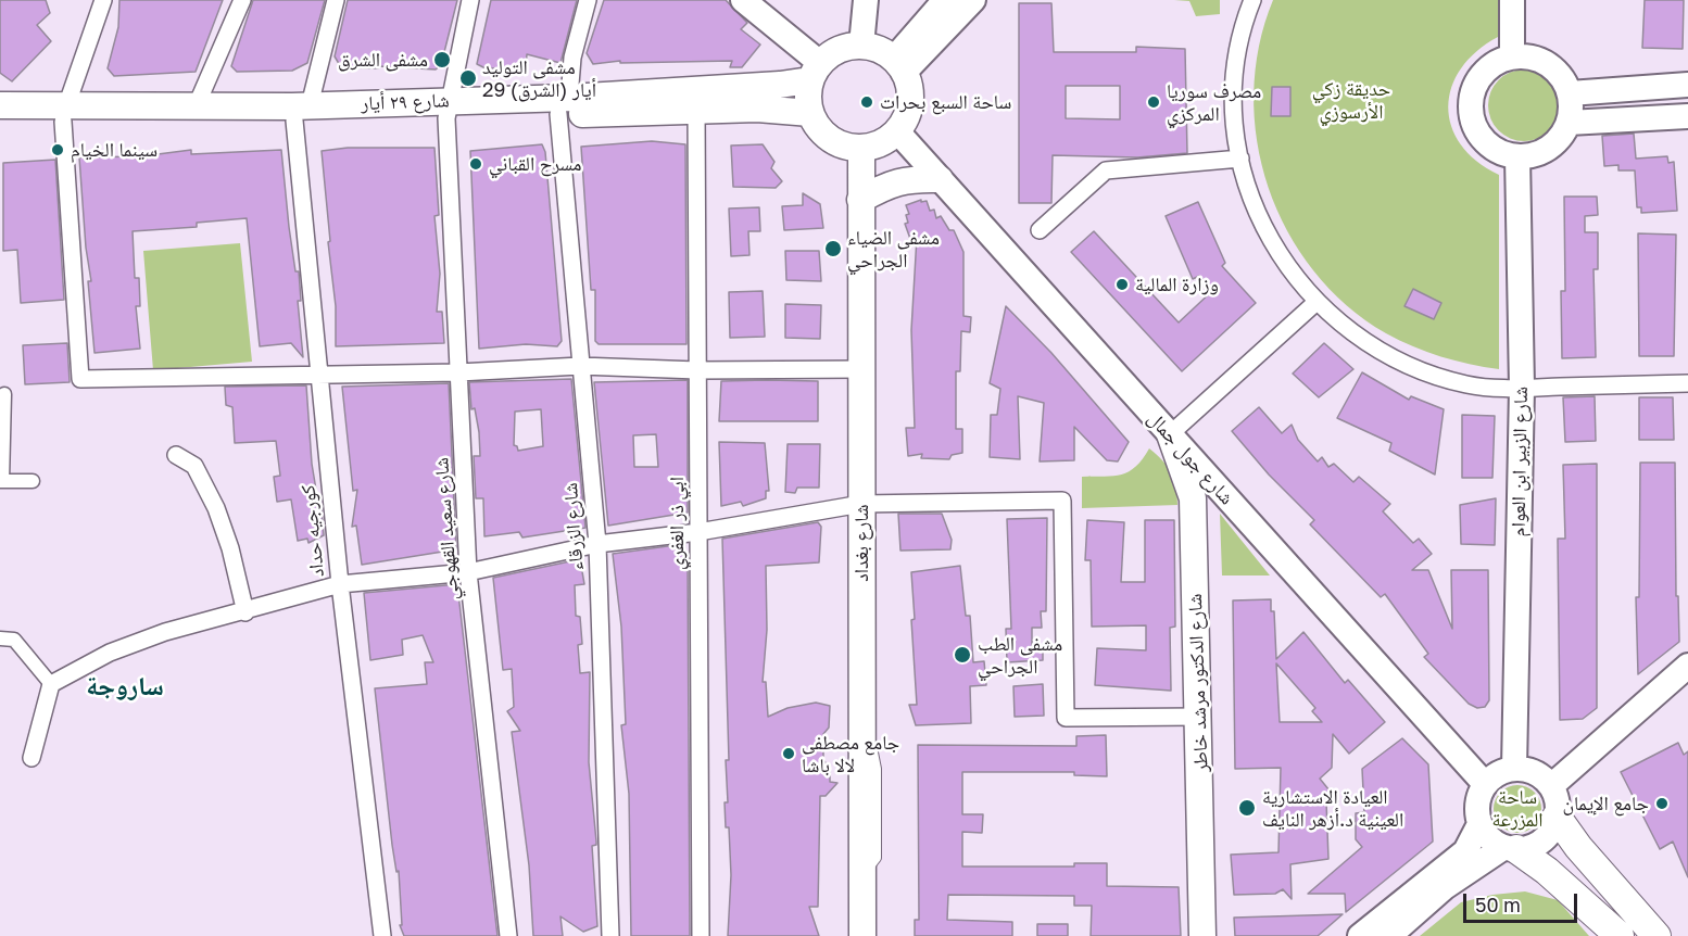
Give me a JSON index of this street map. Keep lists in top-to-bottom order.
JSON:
{
  "streets": {
    "main road": [
      "شارع ٢٩ أيار",
      "شارع جول جمال",
      "شارع الزبير ابن العوام",
      "شارع بغداد",
      "شارع الدكتور مرشد خاطر"
    ],
    "street": [
      "ابي ذر الغفري",
      "شارع الزرقاء",
      "شارع سعيد القهوجي",
      "كورجيه حداد"
    ]
  },
  "crossings": [
    ["شارع ٢٩ أيار", "شارع جول جمال"],
    ["شارع ٢٩ أيار", "ابي ذر الغفري"],
    ["شارع ٢٩ أيار", "شارع الزرقاء"],
    ["شارع ٢٩ أيار", "شارع سعيد القهوجي"],
    ["شارع ٢٩ أيار", "كورجيه حداد"],
    ["شارع ٢٩ أيار", "شارع بغداد"],
    ["شارع جول جمال", "شارع الزبير ابن العوام"],
    ["شارع جول جمال", "شارع بغداد"],
    ["شارع جول جمال", "شارع الدكتور مرشد خاطر"]
  ],
  "districts": ["ساروجة"],
  "parks": ["حديقة زكي الأرسوزي", "ساحة المزرعة"],
  "places": [
    "مشفى الشرق",
    "مشفى التوليد 29 أيار (الشرق)",
    "ساحة السبع بحرات",
    "مصرف سوريا المركزي",
    "سينما الخيام",
    "مسرح القباني",
    "مشفى الضياء الجراحي",
    "وزارة المالية",
    "مشفى الطب الجراحي",
    "جامع مصطفى لالا باشا",
    "جامع الإيمان",
    "العيادة الاستشارية العينية د.أزهر النايف"
  ],
  "scale_bar": "50 m"
}
